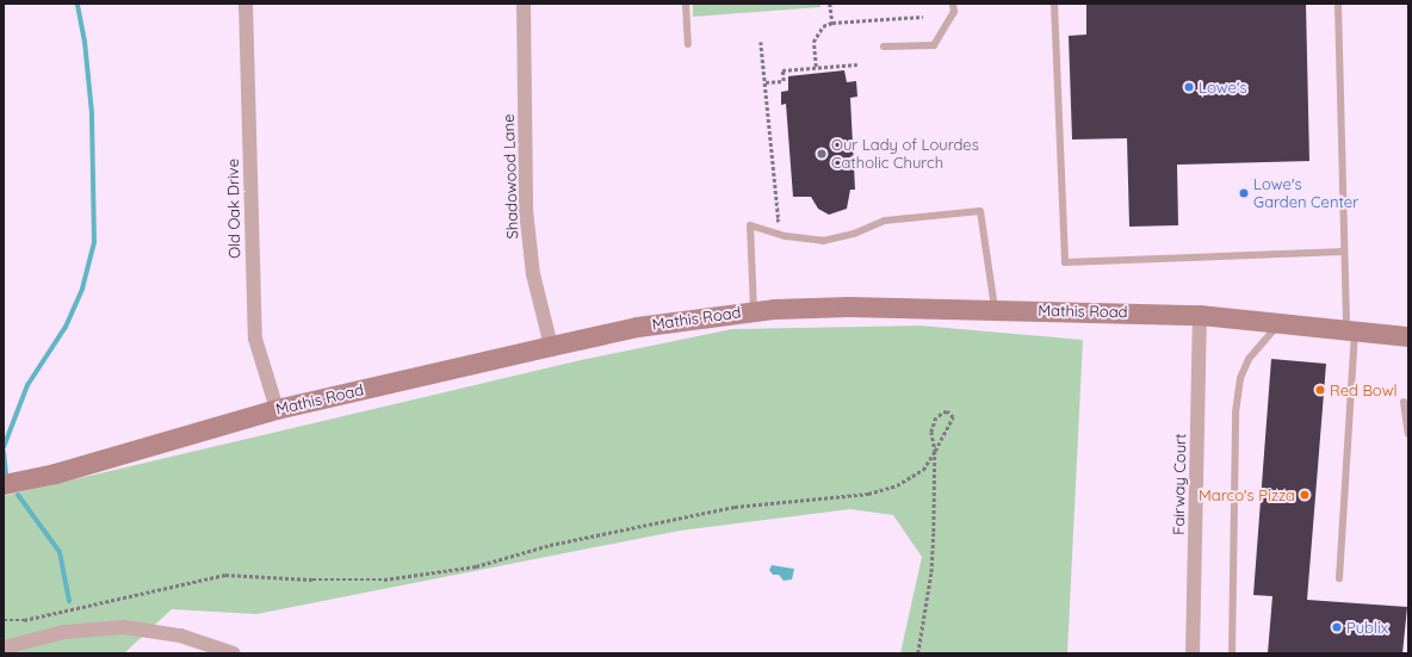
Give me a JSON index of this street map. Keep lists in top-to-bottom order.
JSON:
{
  "streets": {
    "street": [
      "Shadowood Lane",
      "Old Oak Drive",
      "Mathis Road",
      "Fairway Court"
    ]
  },
  "crossings": [
    ["Shadowood Lane", "Mathis Road"],
    ["Old Oak Drive", "Mathis Road"],
    ["Mathis Road", "Fairway Court"]
  ],
  "places": [
    "Lowe's",
    "Our Lady of Lourdes Catholic Church",
    "Lowe's Garden Center",
    "Red Bowl",
    "Marco's Pizza",
    "Publix"
  ]
}
